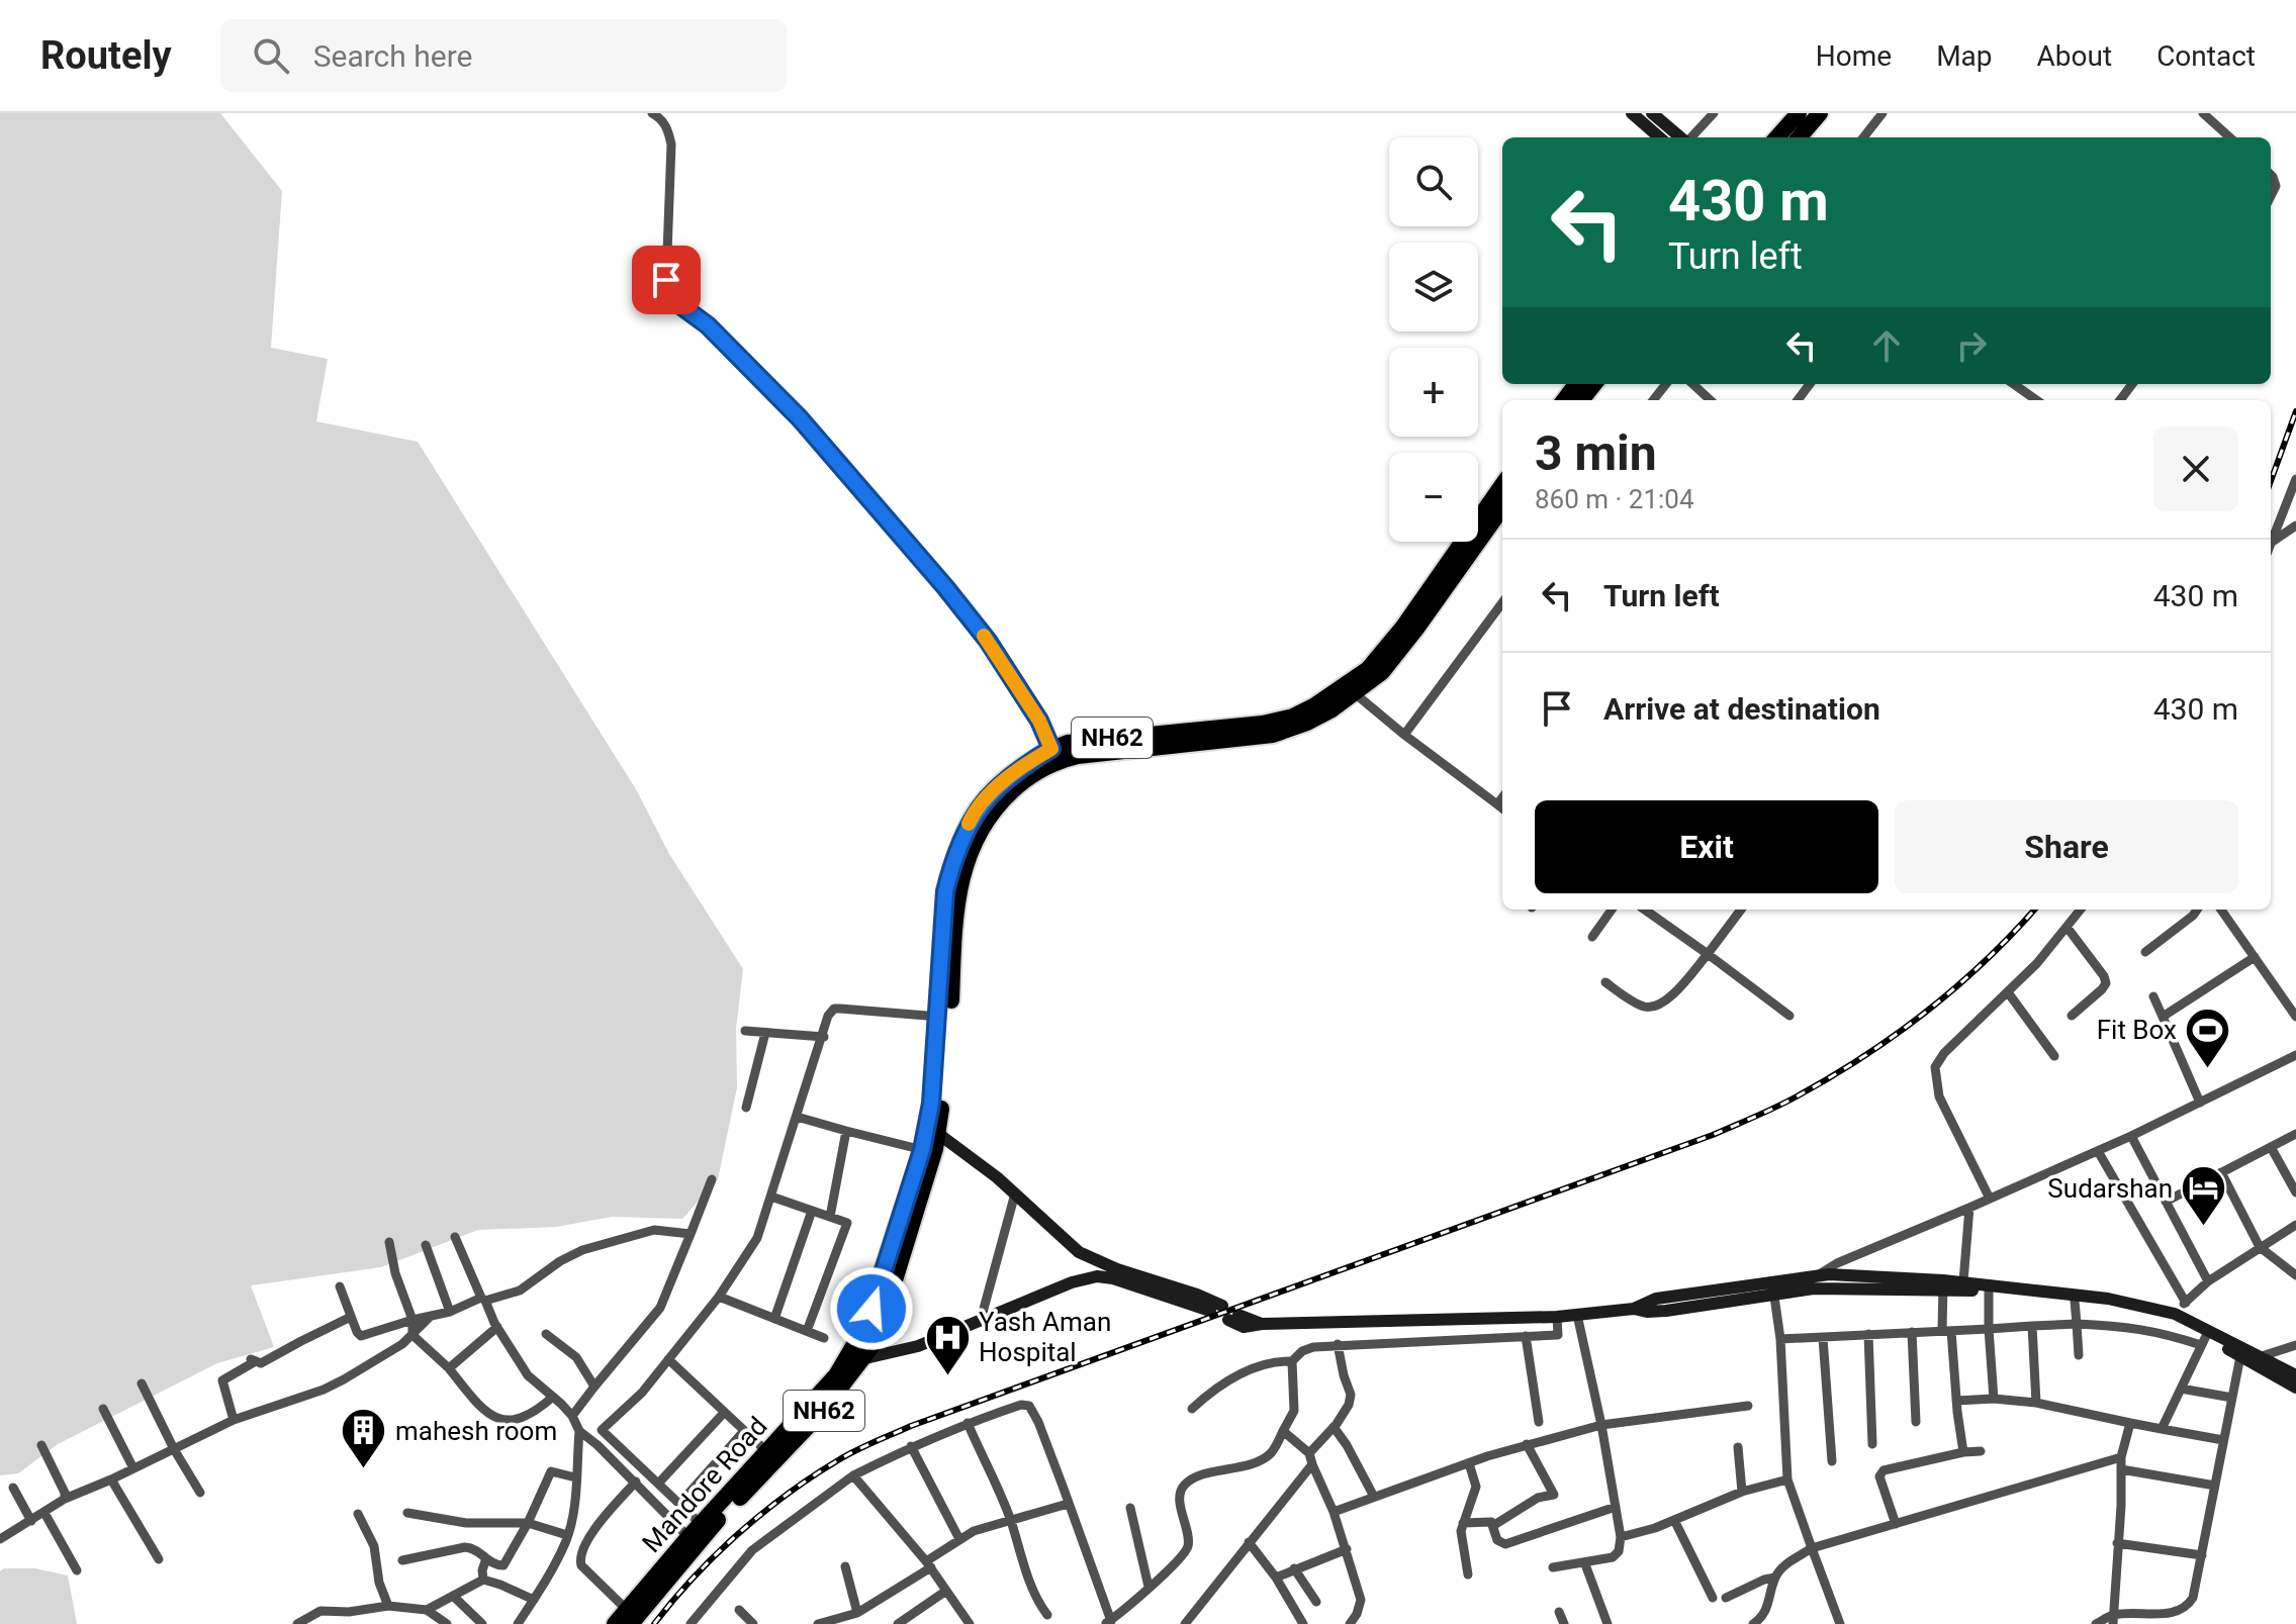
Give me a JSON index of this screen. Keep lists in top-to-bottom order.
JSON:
{
  "streets": {
    "highway": ["NH62", "Mandore Road"]
  },
  "places": {
    "sports": ["Fit Box"],
    "hotel": ["Sudarshan"],
    "hospital": ["Yash Aman Hospital"],
    "building": ["mahesh room"]
  },
  "page": {
    "header": "Routely",
    "search": "Search here",
    "nav": [
      "Home",
      "Map",
      "About",
      "Contact"
    ],
    "map_buttons": ["+", "−"],
    "turn": ["430 m", "Turn left"],
    "heading": ["3 min", "860 m · 21:04"],
    "list": [
      {
        "name": "Turn left",
        "value": "430 m"
      },
      {
        "name": "Arrive at destination",
        "value": "430 m"
      }
    ],
    "buttons": ["Exit", "Share"]
  }
}
